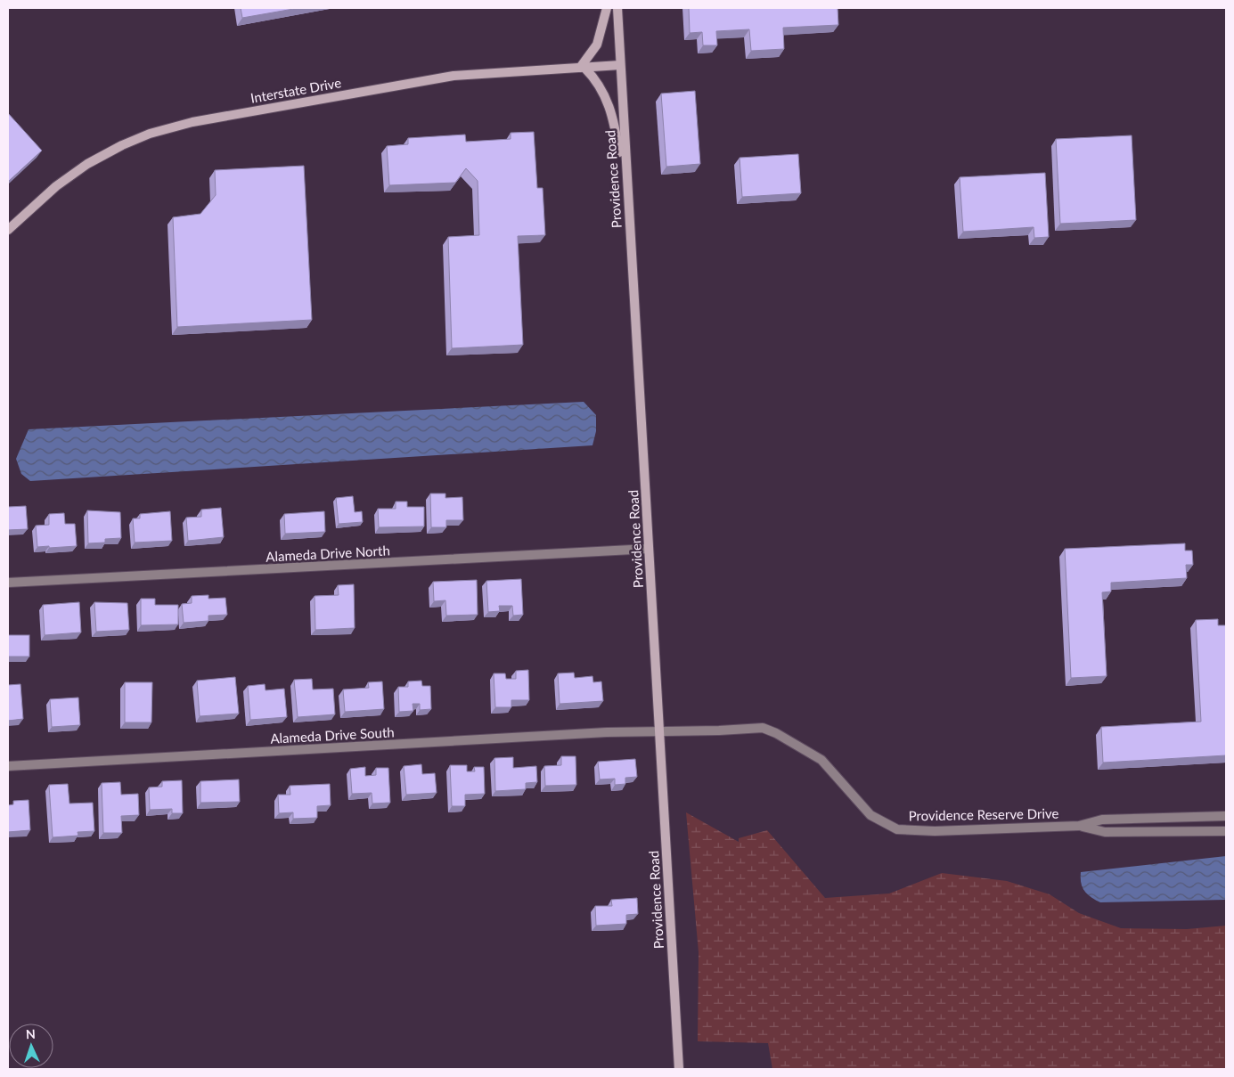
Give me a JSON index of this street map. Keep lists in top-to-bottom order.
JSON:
{
  "streets": {
    "street": [
      "Interstate Drive",
      "Providence Road",
      "Alameda Drive North",
      "Alameda Drive South",
      "Providence Reserve Drive"
    ]
  },
  "crossings": [
    ["Interstate Drive", "Providence Road"],
    ["Providence Road", "Alameda Drive North"],
    ["Providence Road", "Alameda Drive South"],
    ["Providence Road", "Providence Reserve Drive"],
    ["Alameda Drive South", "Providence Reserve Drive"]
  ],
  "north": "top"
}
